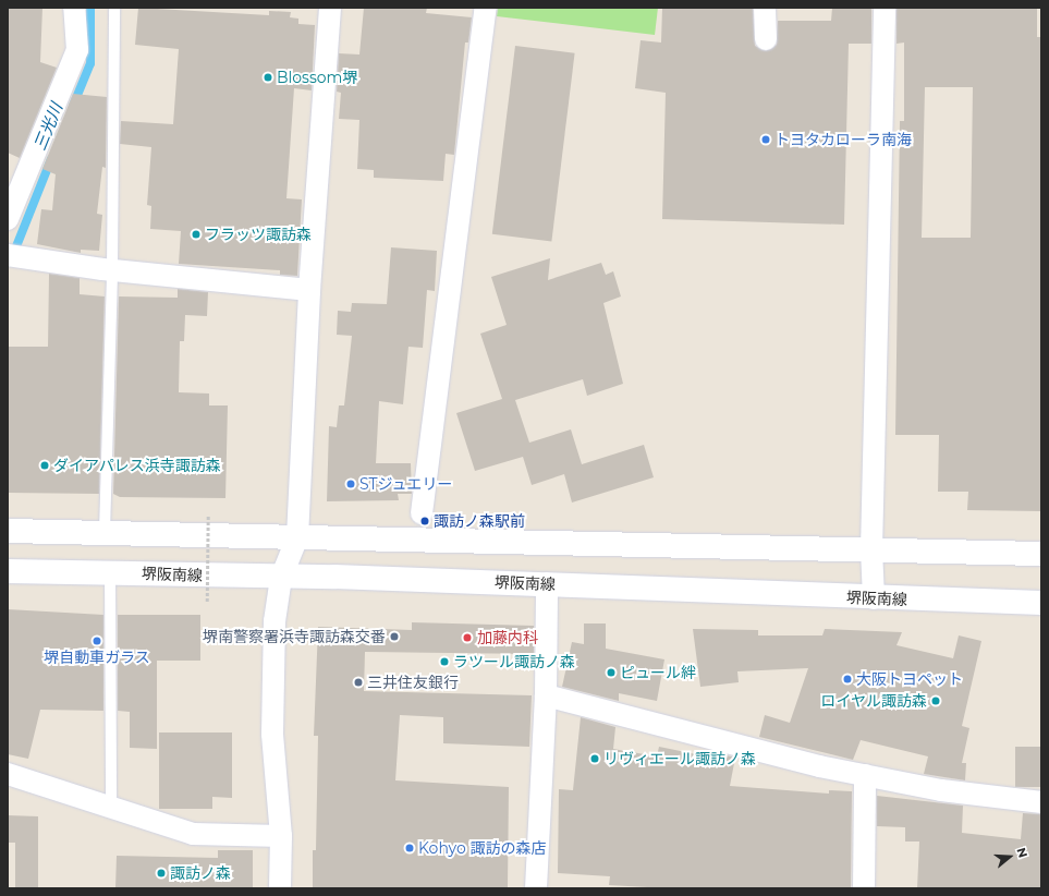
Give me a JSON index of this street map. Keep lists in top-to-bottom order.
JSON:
{
  "streets": {
    "main road": ["堺阪南線"]
  },
  "water": ["三光川"],
  "places": [
    "Blossom堺",
    "トヨタカローラ南海",
    "フラッツ諏訪森",
    "ダイアパレス浜寺諏訪森",
    "STジュエリー",
    "諏訪ノ森駅前",
    "堺南警察署浜寺諏訪森交番",
    "加藤内科",
    "堺自動車ガラス",
    "ラツール諏訪ノ森",
    "ピュール絆",
    "大阪トヨペット",
    "三井住友銀行",
    "ロイヤル諏訪森",
    "リヴィエール諏訪ノ森",
    "Kohyo 諏訪の森店",
    "諏訪ノ森"
  ],
  "north": "right"
}
